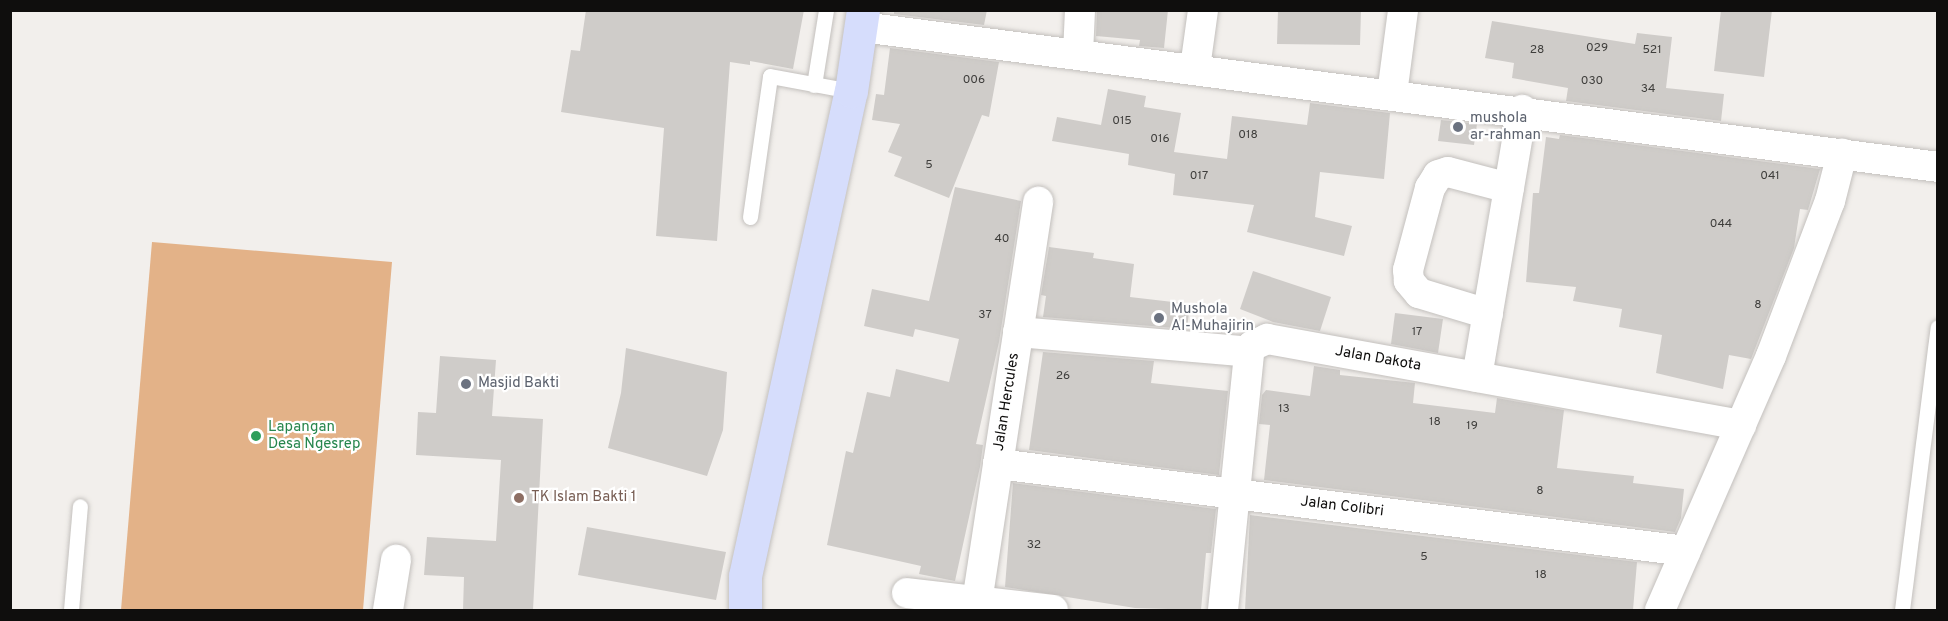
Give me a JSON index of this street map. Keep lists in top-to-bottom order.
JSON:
{
  "streets": {
    "street": ["Jalan Dakota", "Jalan Hercules", "Jalan Colibri"]
  },
  "crossings": [
    ["Jalan Hercules", "Jalan Colibri"]
  ],
  "places": [
    "mushola ar-rahman",
    "Mushola Al-Muhajirin",
    "Masjid Bakti",
    "Lapangan Desa Ngesrep",
    "TK Islam Bakti 1"
  ],
  "house_numbers": [
    "029",
    "28",
    "521",
    "006",
    "030",
    "34",
    "015",
    "018",
    "016",
    "5",
    "017",
    "041",
    "044",
    "40",
    "8",
    "37",
    "17",
    "26",
    "13",
    "18",
    "19",
    "8",
    "32",
    "5",
    "18"
  ]
}
